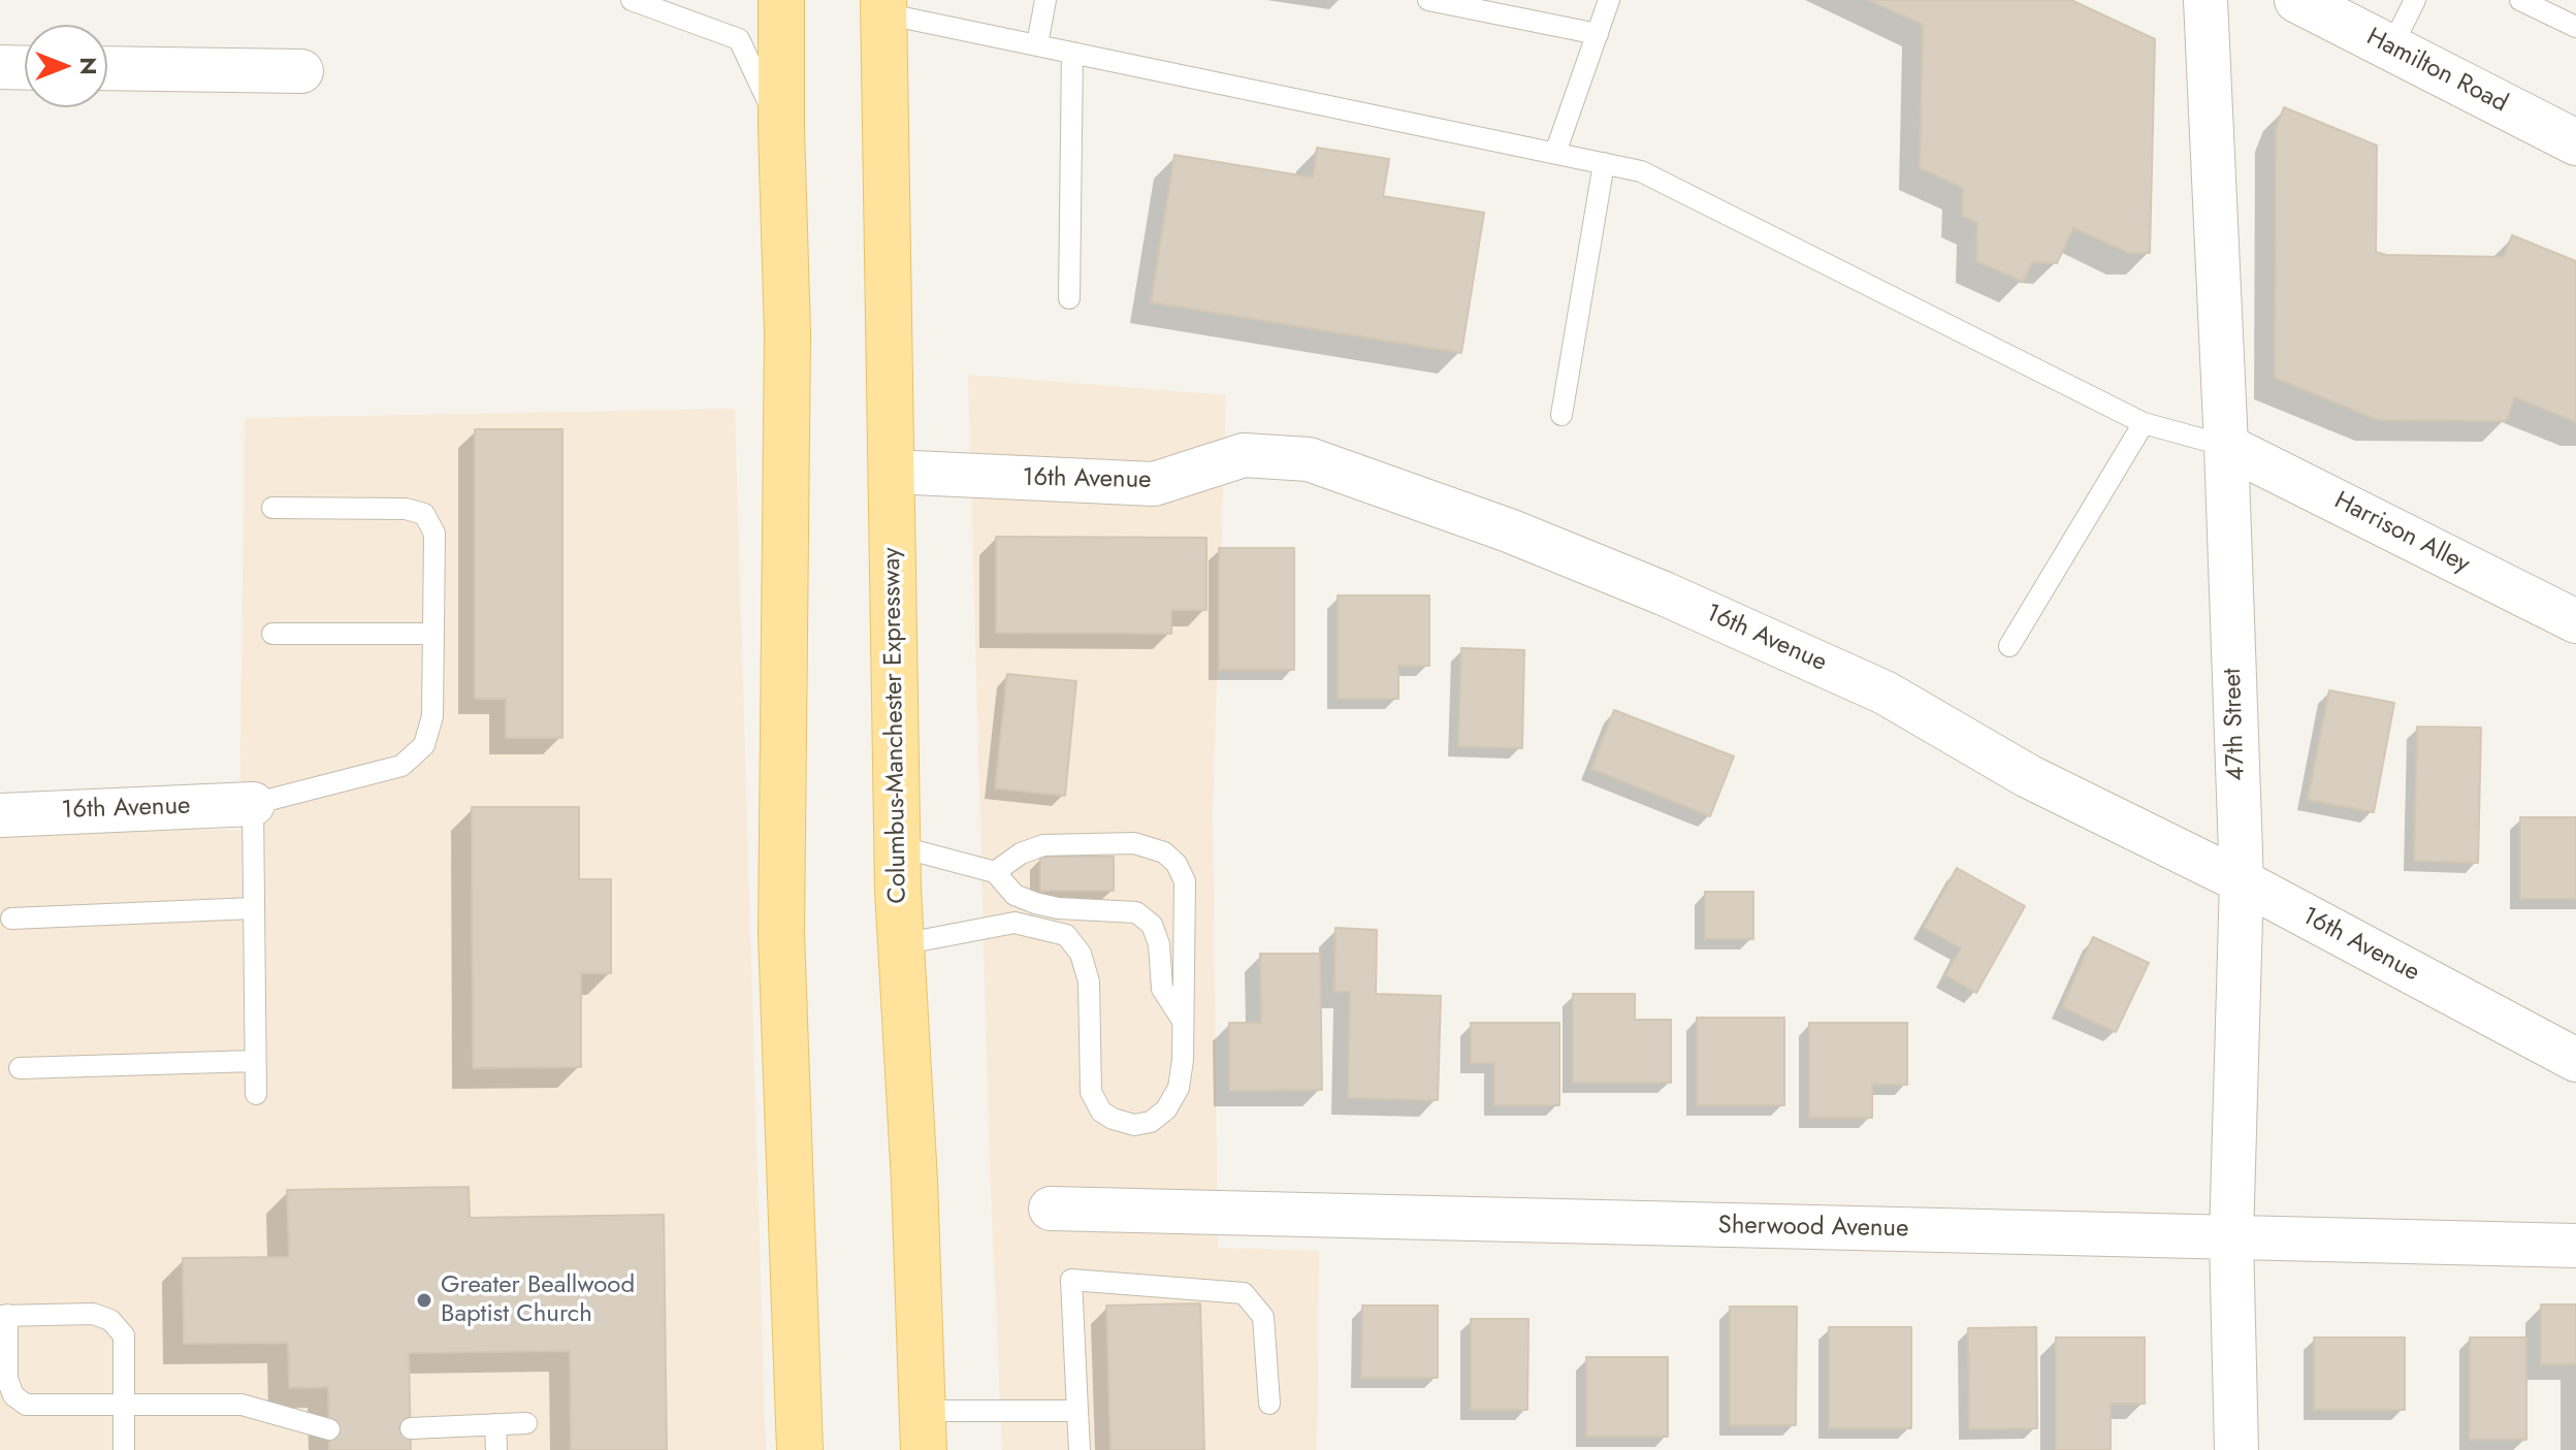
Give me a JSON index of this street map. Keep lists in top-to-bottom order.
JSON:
{
  "streets": {
    "main road": ["Columbus-Manchester Expressway"],
    "street": [
      "Hamilton Road",
      "16th Avenue",
      "Harrison Alley",
      "47th Street",
      "Sherwood Avenue"
    ]
  },
  "crossings": [
    ["16th Avenue", "47th Street"],
    ["16th Avenue", "Columbus-Manchester Expressway"],
    ["Harrison Alley", "47th Street"],
    ["47th Street", "Sherwood Avenue"]
  ],
  "places": ["Greater Beallwood Baptist Church"],
  "north": "right"
}
